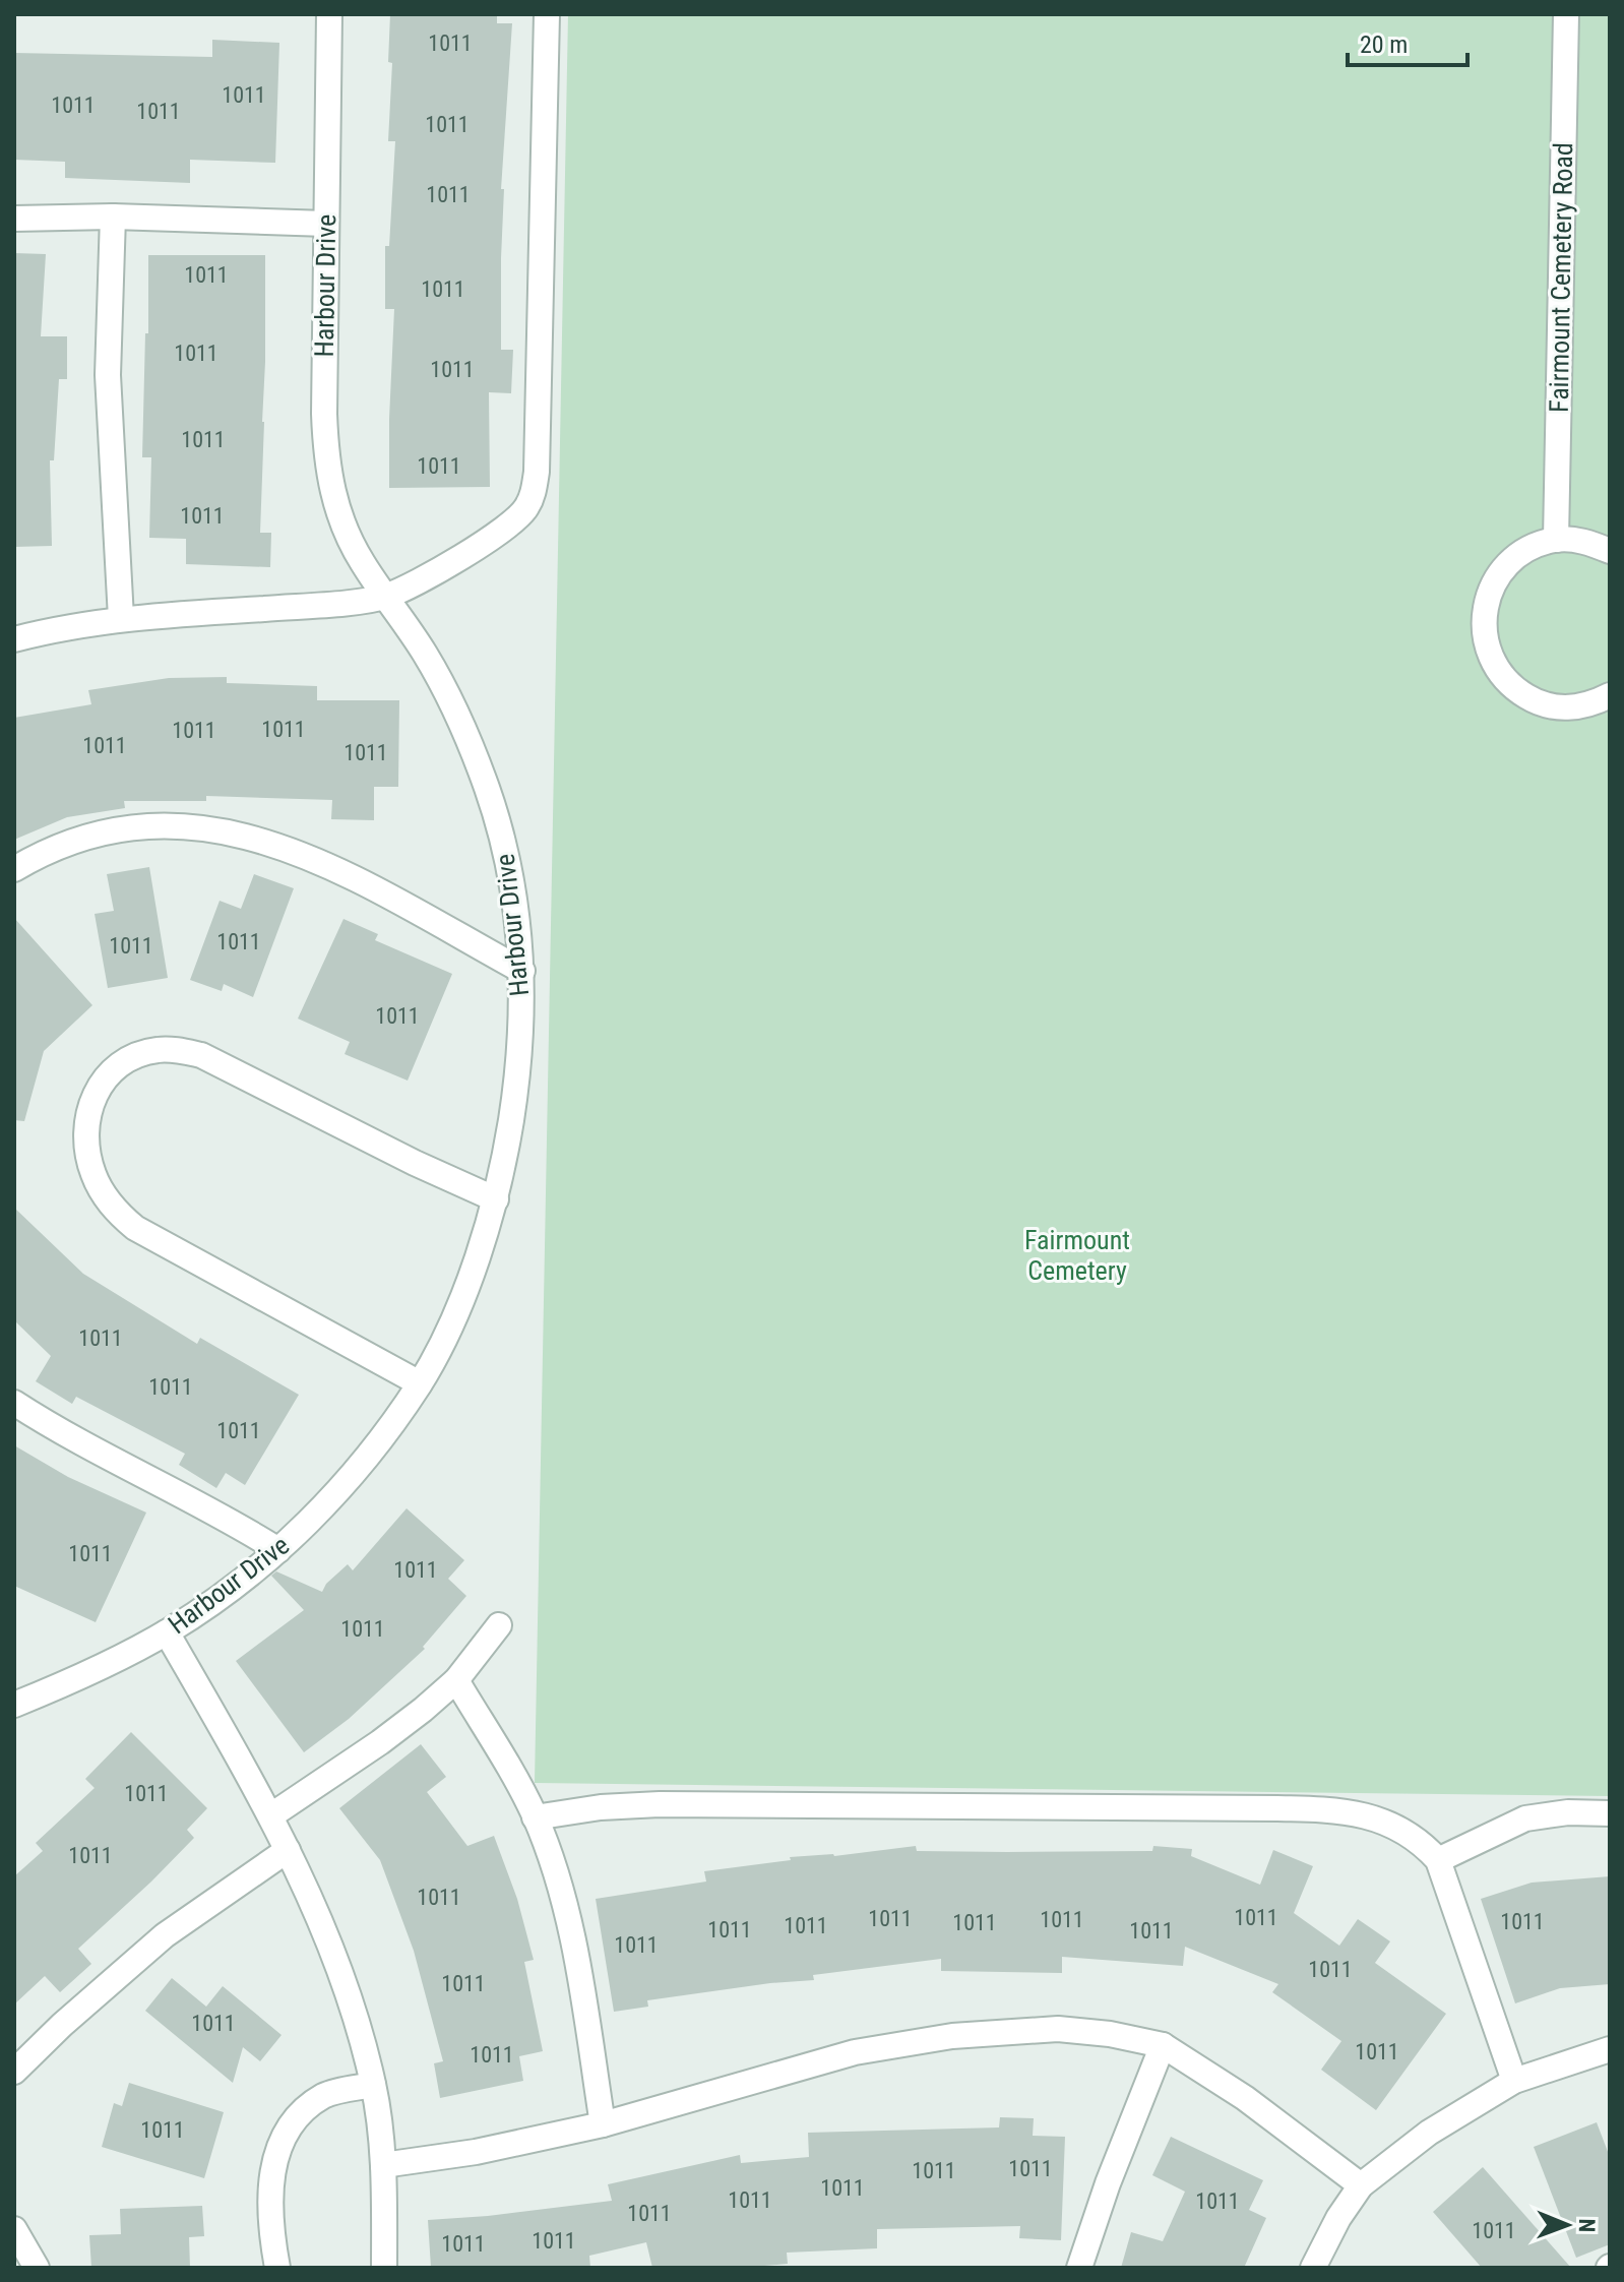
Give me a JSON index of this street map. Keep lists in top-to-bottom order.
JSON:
{
  "streets": {
    "street": ["Fairmount Cemetery Road", "Harbour Drive"]
  },
  "parks": ["Fairmount Cemetery"],
  "house_numbers": [
    "1011",
    "1011",
    "1011",
    "1011",
    "1011",
    "1011",
    "1011",
    "1011",
    "1011",
    "1011",
    "1011",
    "1011",
    "1011",
    "1011",
    "1011",
    "1011",
    "1011",
    "1011",
    "1011",
    "1011",
    "1011",
    "1011",
    "1011",
    "1011",
    "1011",
    "1011",
    "1011",
    "1011",
    "1011",
    "1011",
    "1011",
    "1011",
    "1011",
    "1011",
    "1011",
    "1011",
    "1011",
    "1011",
    "1011",
    "1011",
    "1011",
    "1011",
    "1011",
    "1011",
    "1011",
    "1011",
    "1011",
    "1011",
    "1011",
    "1011",
    "1011",
    "1011",
    "1011"
  ],
  "scale_bar": "20 m",
  "north": "right"
}
